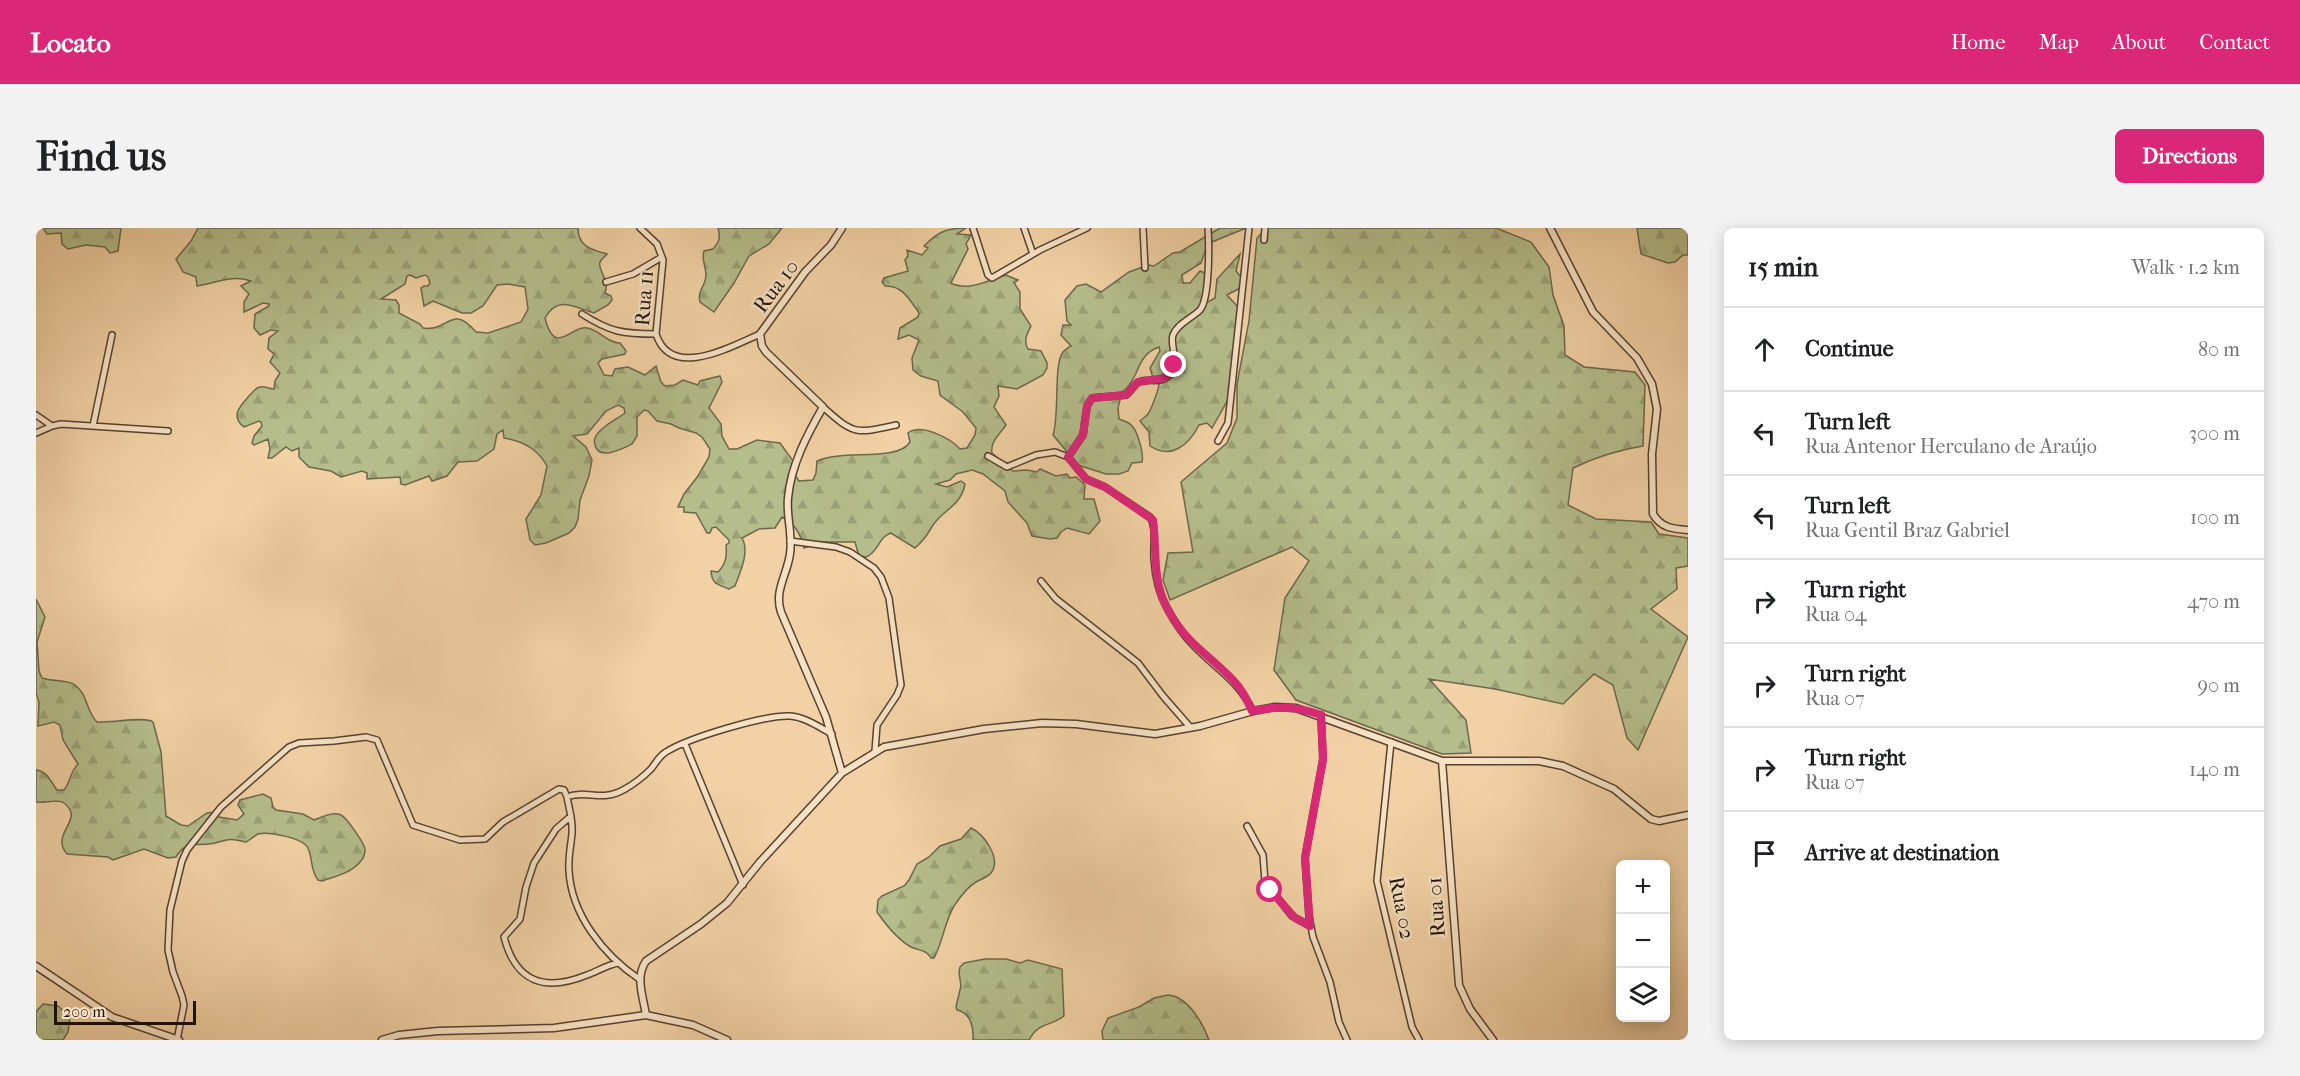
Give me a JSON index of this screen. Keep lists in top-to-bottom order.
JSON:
{
  "streets": {
    "street": [
      "Rua 10",
      "Rua 11",
      "Rua 01",
      "Rua 02"
    ]
  },
  "crossings": [
    ["Rua 10", "Rua 11"]
  ],
  "scale_bar": "200 m",
  "page": {
    "header": "Locato",
    "nav": [
      "Home",
      "Map",
      "About",
      "Contact"
    ],
    "buttons": "Directions",
    "title": "Find us",
    "heading": ["15 min", "Walk · 1.2 km"],
    "list": [
      ["Continue", "80 m"],
      ["Turn left", "Rua Antenor Herculano de Araújo", "300 m"],
      ["Turn left", "Rua Gentil Braz Gabriel", "100 m"],
      ["Turn right", "Rua 04", "470 m"],
      ["Turn right", "Rua 07", "90 m"],
      ["Turn right", "Rua 07", "140 m"],
      "Arrive at destination"
    ],
    "map_buttons": ["+", "−"],
    "scale": "200 m"
  }
}
